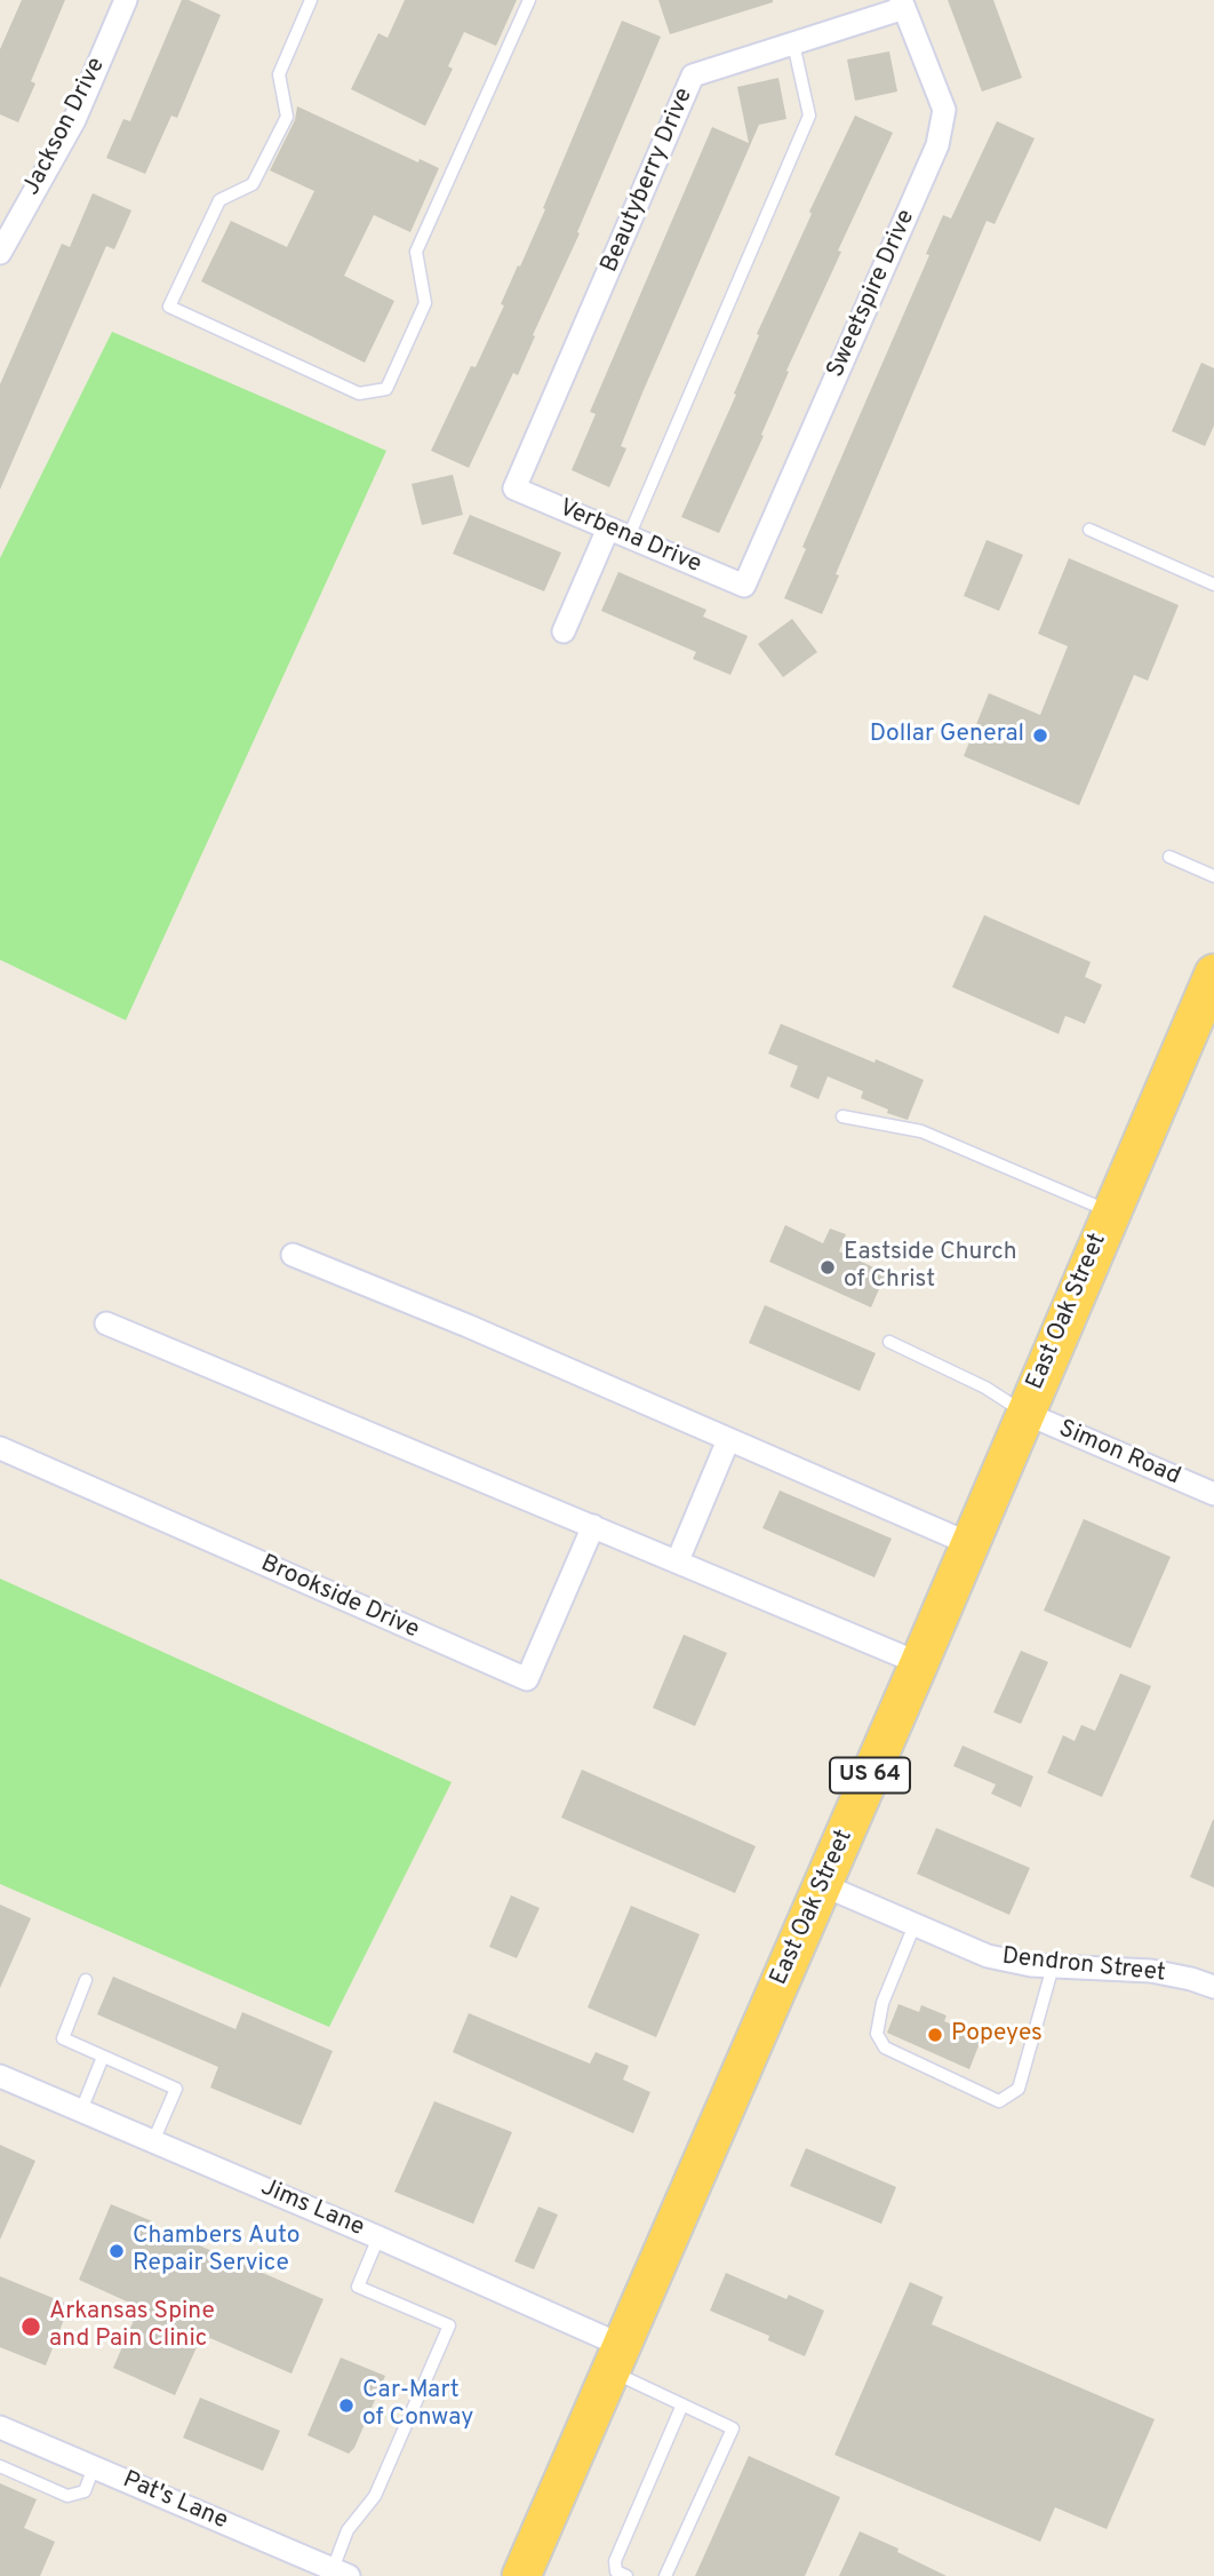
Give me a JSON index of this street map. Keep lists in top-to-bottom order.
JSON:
{
  "streets": {
    "highway": ["East Oak Street", "US 64"],
    "street": [
      "Jackson Drive",
      "Beautyberry Drive",
      "Sweetspire Drive",
      "Verbena Drive",
      "Simon Road",
      "Brookside Drive",
      "Dendron Street",
      "Jims Lane",
      "Pat's Lane"
    ]
  },
  "crossings": [
    ["Beautyberry Drive", "Sweetspire Drive"],
    ["Beautyberry Drive", "Verbena Drive"],
    ["Sweetspire Drive", "Verbena Drive"],
    ["East Oak Street", "Simon Road"],
    ["East Oak Street", "Dendron Street"],
    ["East Oak Street", "Jims Lane"]
  ],
  "places": [
    "Dollar General",
    "Eastside Church of Christ",
    "Popeyes",
    "Chambers Auto Repair Service",
    "Arkansas Spine and Pain Clinic",
    "Car-Mart of Conway"
  ]
}
